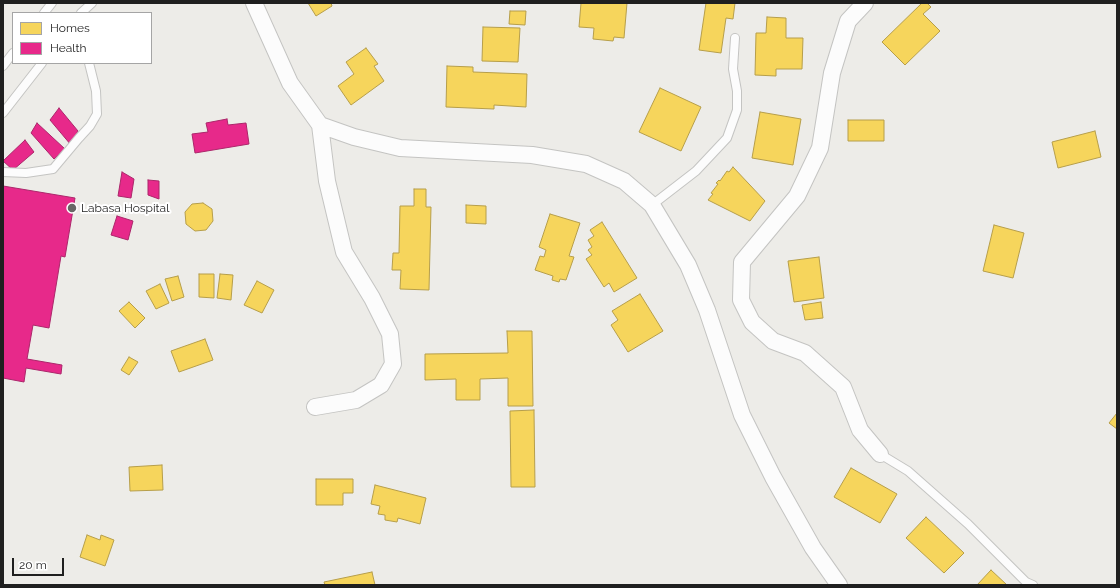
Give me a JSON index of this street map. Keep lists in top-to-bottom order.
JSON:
{
  "places": ["Labasa Hospital"],
  "legend": ["Homes", "Health"],
  "scale_bar": "20 m"
}
